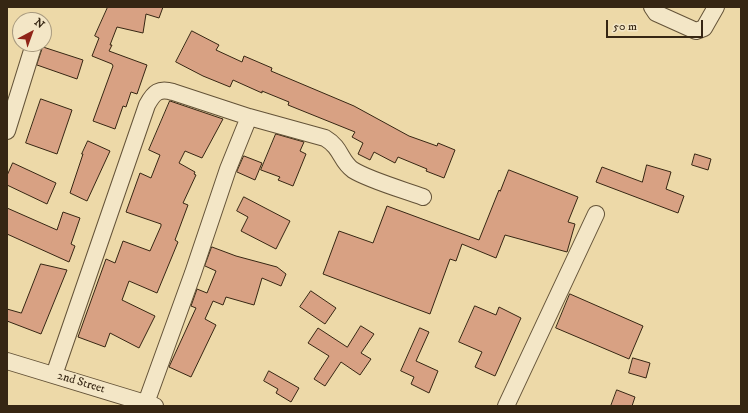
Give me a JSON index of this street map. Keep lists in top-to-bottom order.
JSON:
{
  "streets": {
    "street": ["2nd Street"]
  },
  "scale_bar": "50 m",
  "north": "top right"
}
